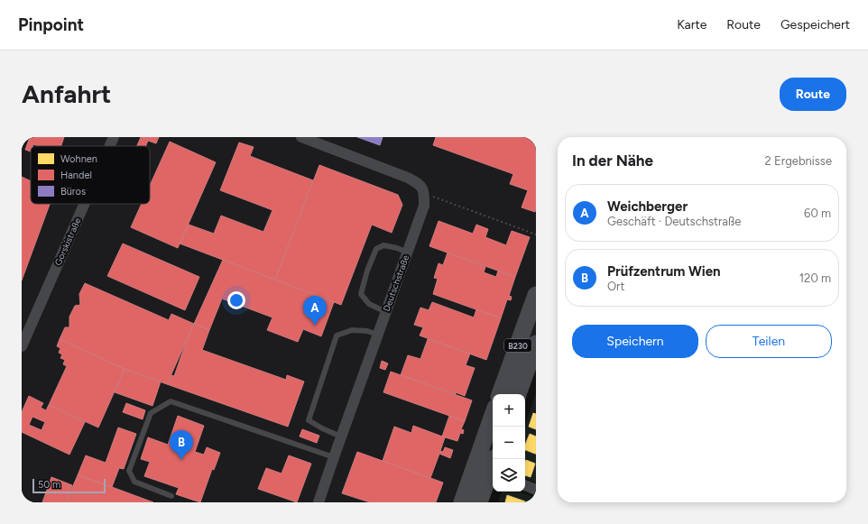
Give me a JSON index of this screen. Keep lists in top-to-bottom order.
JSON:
{
  "streets": {
    "main road": ["B230"],
    "street": ["Gorskistraße", "Deutschstraße"]
  },
  "legend": ["Wohnen", "Handel", "Büros"],
  "scale_bar": "50 m",
  "page": {
    "header": "Pinpoint",
    "nav": ["Karte", "Route", "Gespeichert"],
    "buttons": [
      "Route",
      ["Speichern", "Teilen"]
    ],
    "title": "Anfahrt",
    "heading": ["In der Nähe", "2 Ergebnisse"],
    "list": [
      {
        "mark": "A",
        "name": "Weichberger",
        "note": "Geschäft · Deutschstraße",
        "value": "60 m"
      },
      {
        "mark": "B",
        "name": "Prüfzentrum Wien",
        "note": "Ort",
        "value": "120 m"
      }
    ],
    "pins": ["A", "B"],
    "map_buttons": ["+", "−"],
    "scale": "50 m"
  }
}
